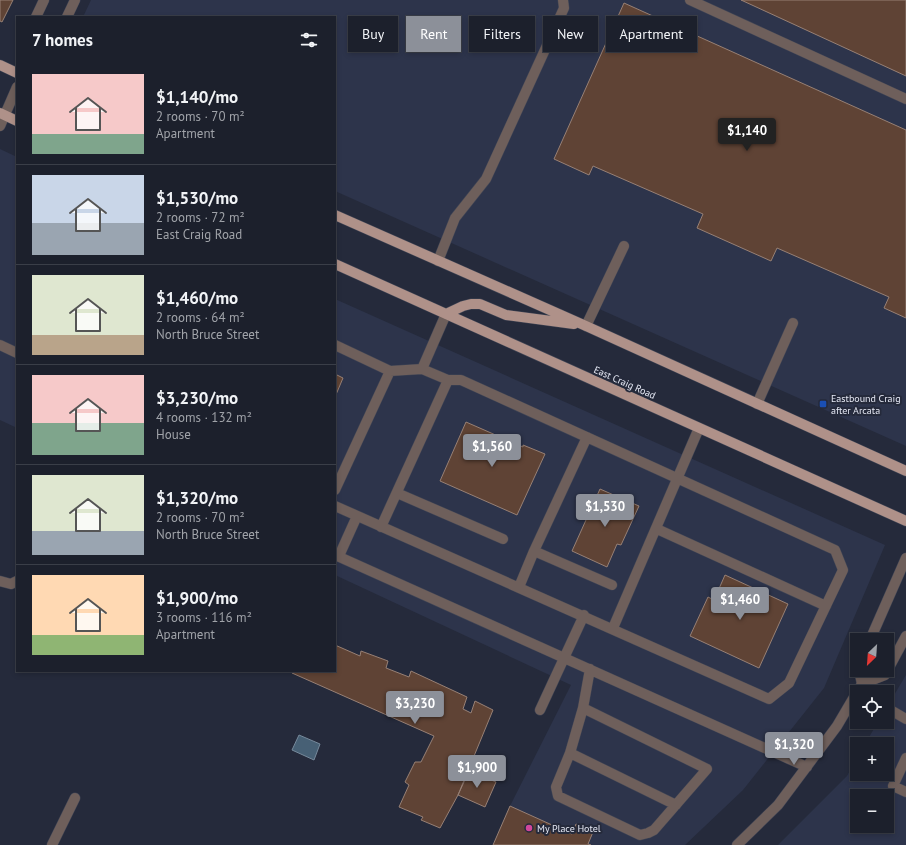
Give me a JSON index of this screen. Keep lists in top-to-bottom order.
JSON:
{
  "streets": {
    "main road": ["East Craig Road"]
  },
  "places": {
    "transit": ["Eastbound Craig after Arcata"],
    "other": ["My Place Hotel"]
  },
  "north": "bottom left",
  "page": {
    "chip": [
      "Buy",
      "Rent",
      "Filters",
      "New",
      "Apartment"
    ],
    "heading": "7 homes",
    "list": [
      {
        "name": "$1,140/mo",
        "note": "2 rooms · 70 m² · Apartment"
      },
      {
        "name": "$1,530/mo",
        "note": "2 rooms · 72 m² · East Craig Road"
      },
      {
        "name": "$1,460/mo",
        "note": "2 rooms · 64 m² · North Bruce Street"
      },
      {
        "name": "$3,230/mo",
        "note": "4 rooms · 132 m² · House"
      },
      {
        "name": "$1,320/mo",
        "note": "2 rooms · 70 m² · North Bruce Street"
      },
      {
        "name": "$1,900/mo",
        "note": "3 rooms · 116 m² · Apartment"
      }
    ],
    "price": [
      "$1,140",
      "$1,560",
      "$1,530",
      "$1,460",
      "$3,230",
      "$1,320",
      "$1,900"
    ],
    "map_buttons": ["+", "−"]
  }
}
